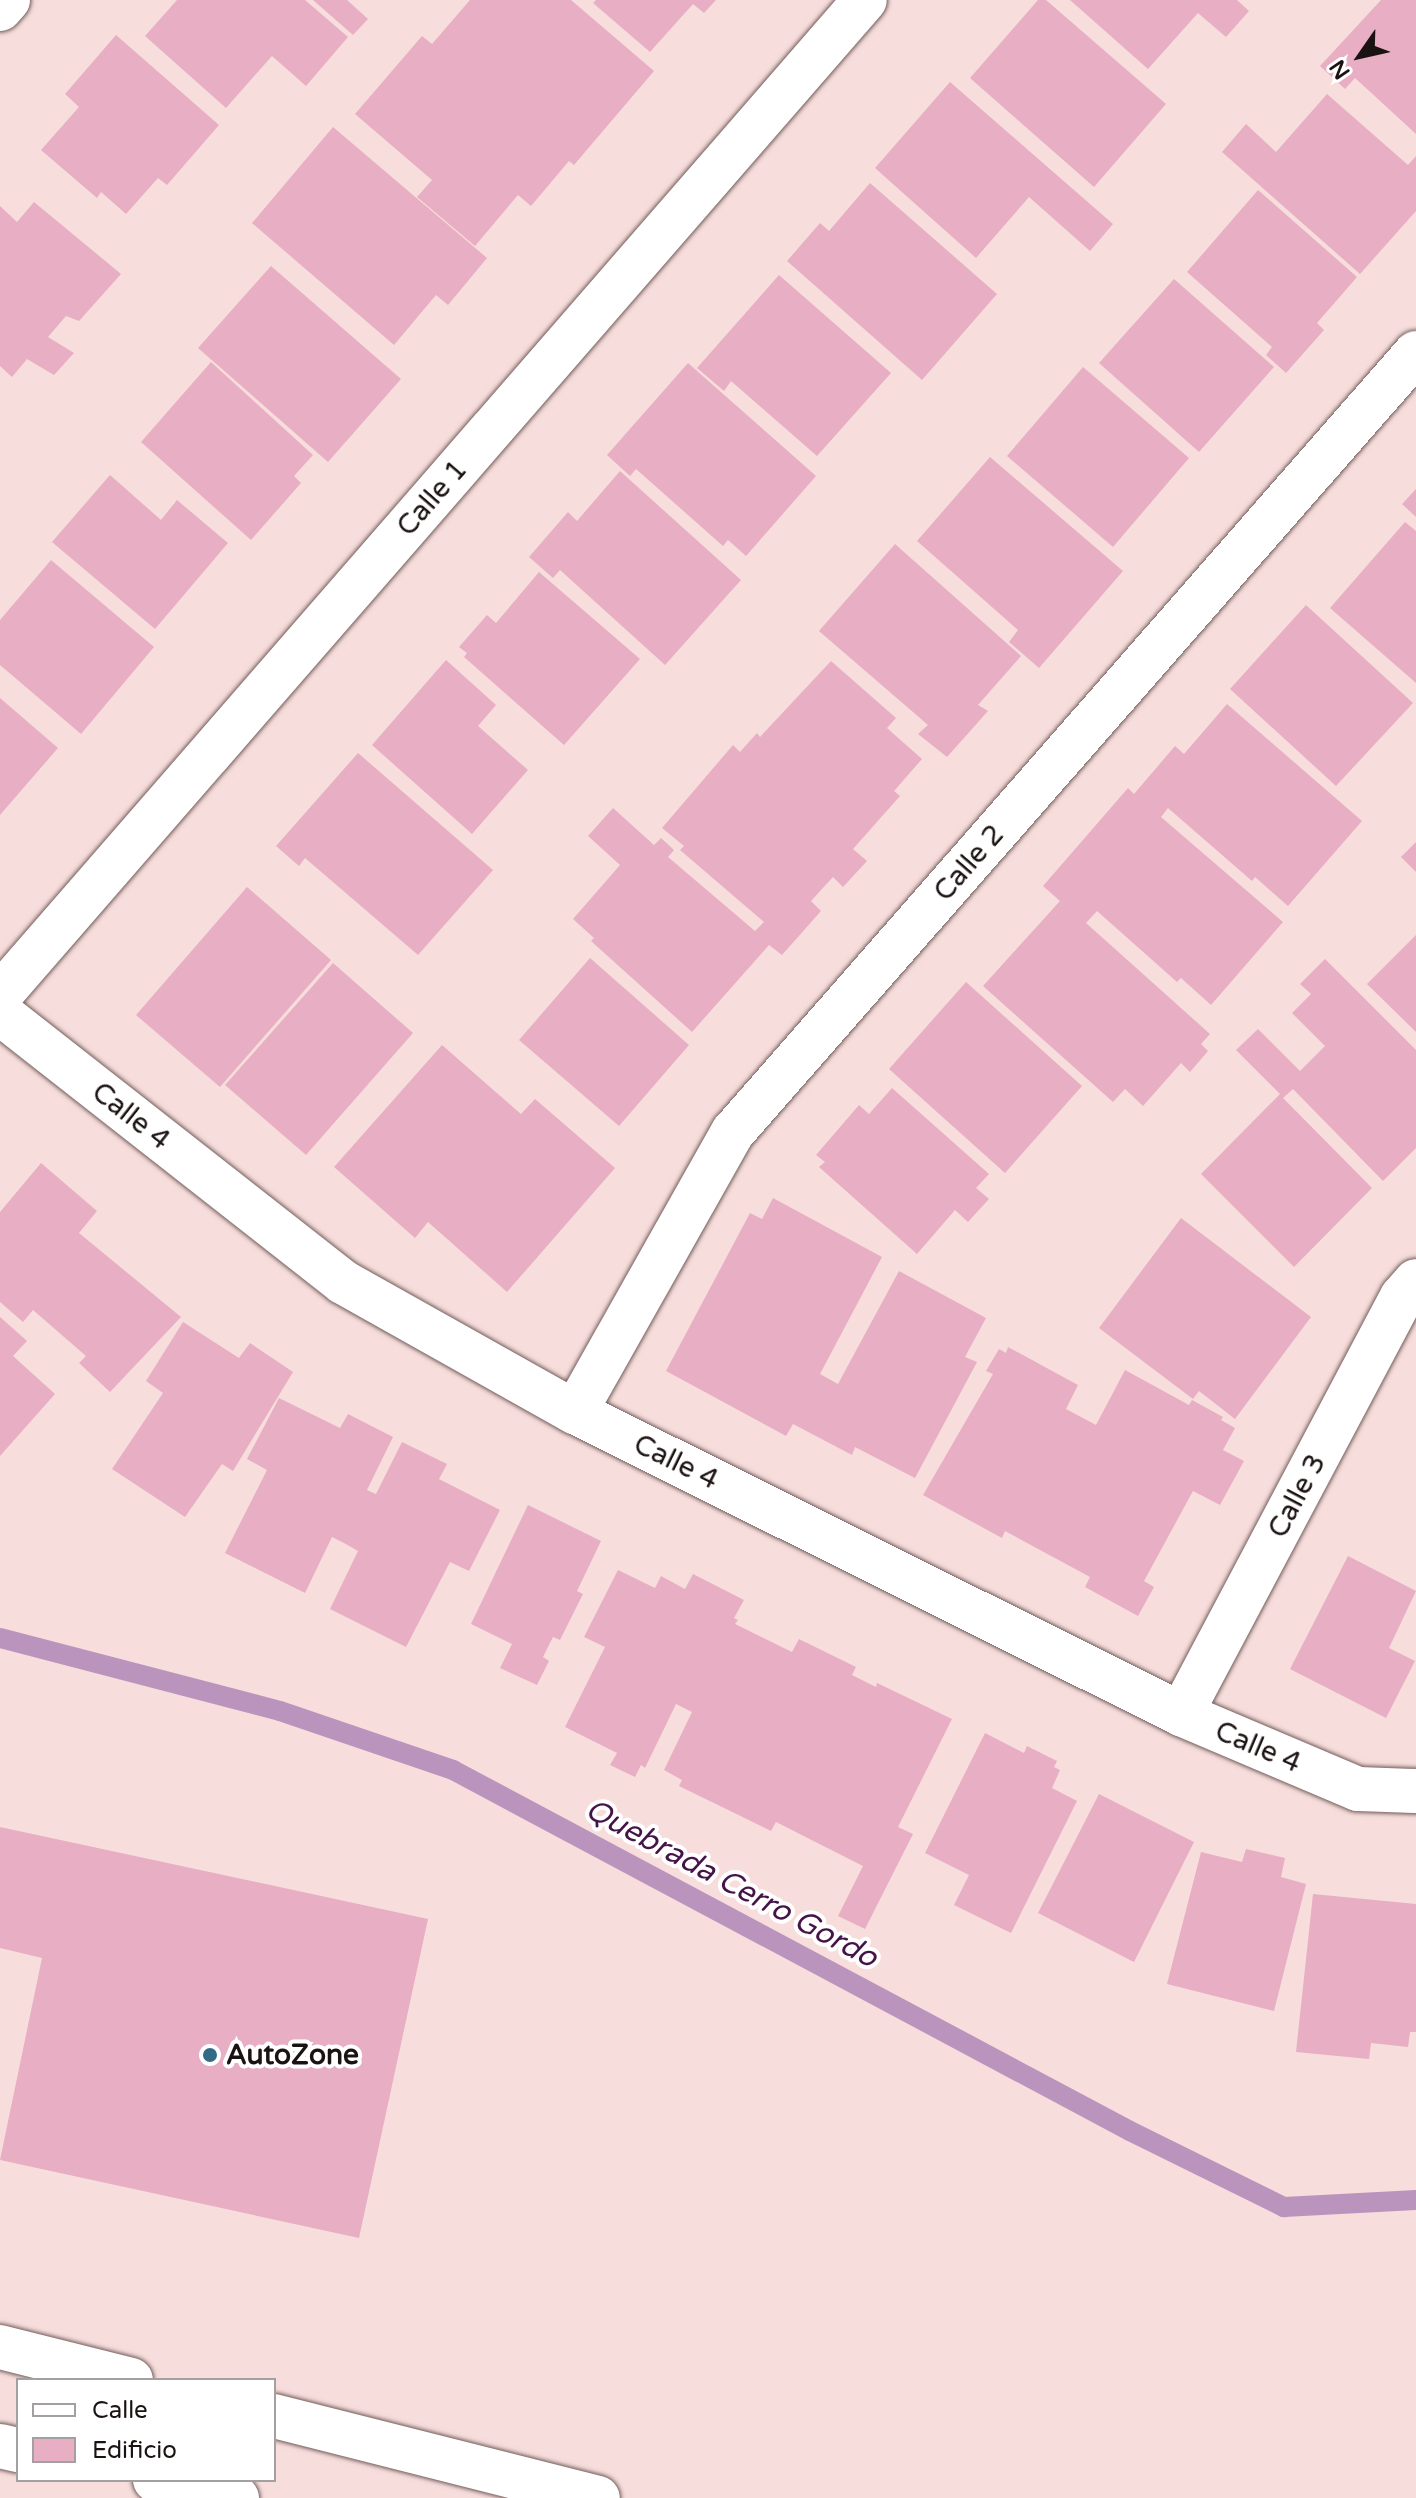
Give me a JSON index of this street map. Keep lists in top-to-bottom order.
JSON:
{
  "streets": {
    "street": [
      "Calle 1",
      "Calle 2",
      "Calle 4",
      "Calle 3"
    ]
  },
  "crossings": [
    ["Calle 2", "Calle 4"],
    ["Calle 4", "Calle 3"]
  ],
  "water": ["Quebrada Cerro Gordo"],
  "places": ["AutoZone"],
  "legend": ["Calle", "Edificio"],
  "north": "bottom left"
}
